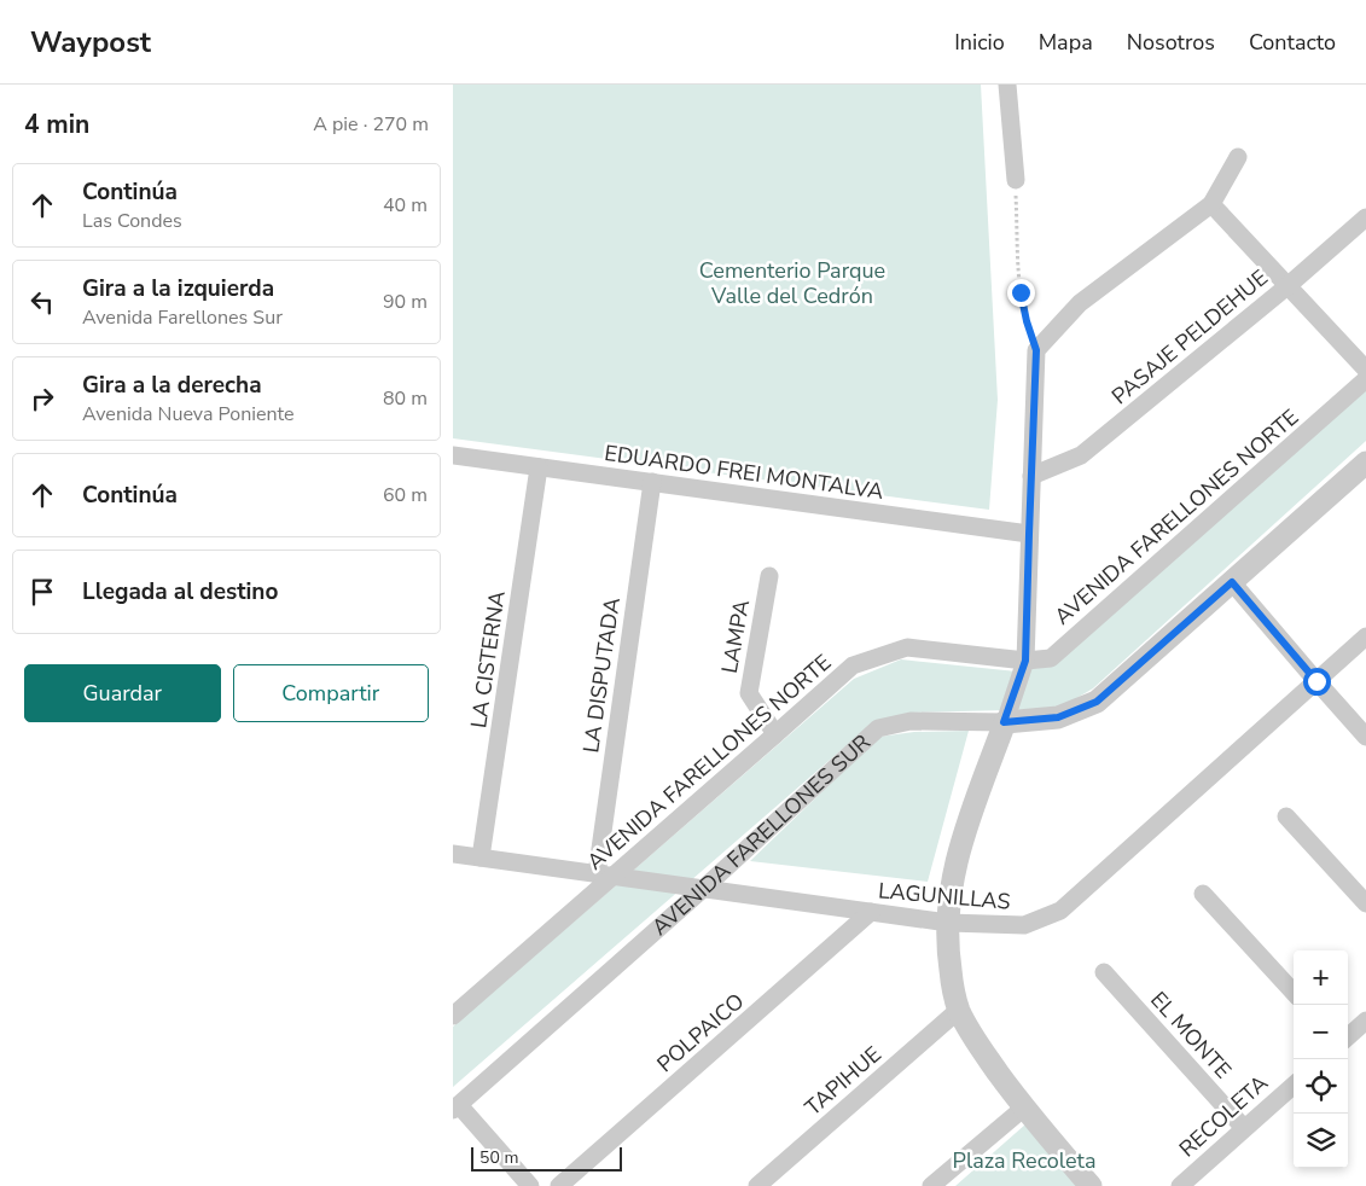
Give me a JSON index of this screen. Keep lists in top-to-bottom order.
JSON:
{
  "streets": {
    "street": [
      "PASAJE PELDEHUE",
      "EDUARDO FREI MONTALVA",
      "AVENIDA FARELLONES NORTE",
      "LAMPA",
      "LA CISTERNA",
      "LA DISPUTADA",
      "AVENIDA FARELLONES SUR",
      "LAGUNILLAS",
      "POLPAICO",
      "EL MONTE",
      "TAPIHUE",
      "RECOLETA"
    ]
  },
  "crossings": [
    ["EDUARDO FREI MONTALVA", "LA CISTERNA"],
    ["EDUARDO FREI MONTALVA", "LA DISPUTADA"],
    ["AVENIDA FARELLONES NORTE", "LAMPA"],
    ["AVENIDA FARELLONES NORTE", "LA DISPUTADA"],
    ["AVENIDA FARELLONES NORTE", "LAGUNILLAS"],
    ["LA CISTERNA", "LAGUNILLAS"],
    ["LA DISPUTADA", "LAGUNILLAS"],
    ["AVENIDA FARELLONES SUR", "LAGUNILLAS"],
    ["LAGUNILLAS", "POLPAICO"],
    ["EL MONTE", "RECOLETA"]
  ],
  "parks": ["Cementerio Parque Valle del Cedrón", "Plaza Recoleta"],
  "scale_bar": "50 m",
  "page": {
    "header": "Waypost",
    "nav": [
      "Inicio",
      "Mapa",
      "Nosotros",
      "Contacto"
    ],
    "heading": ["4 min", "A pie · 270 m"],
    "list": [
      ["Continúa", "Las Condes", "40 m"],
      ["Gira a la izquierda", "Avenida Farellones Sur", "90 m"],
      ["Gira a la derecha", "Avenida Nueva Poniente", "80 m"],
      ["Continúa", "60 m"],
      "Llegada al destino"
    ],
    "buttons": ["Guardar", "Compartir"],
    "map_buttons": ["+", "−"],
    "scale": "50 m"
  }
}
